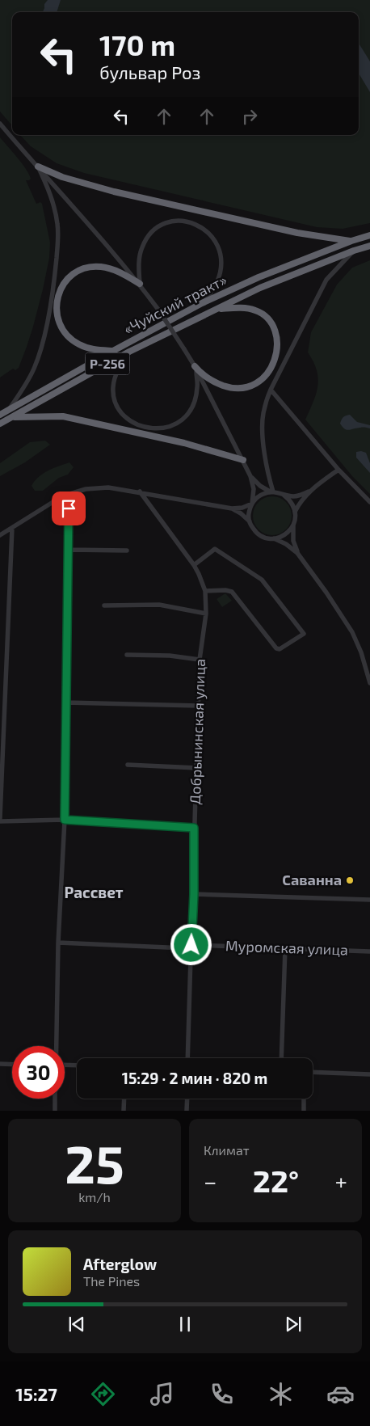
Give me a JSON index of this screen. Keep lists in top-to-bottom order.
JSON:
{
  "streets": {
    "highway": ["«Чуйский тракт»", "Р-256"],
    "street": ["Добрынинская улица", "Муромская улица"]
  },
  "crossings": [
    ["Добрынинская улица", "Муромская улица"]
  ],
  "districts": ["Рассвет"],
  "places": ["Саванна"],
  "page": {
    "turn": ["170 m", "бульвар Роз"],
    "limit": "30",
    "trip": "15:29 · 2 мин · 820 m",
    "tile": [
      ["25", "km/h"],
      "Климат"
    ],
    "heat": ["−", "22°", "+"],
    "song": ["Afterglow", "The Pines"],
    "tabs": "15:27"
  }
}
